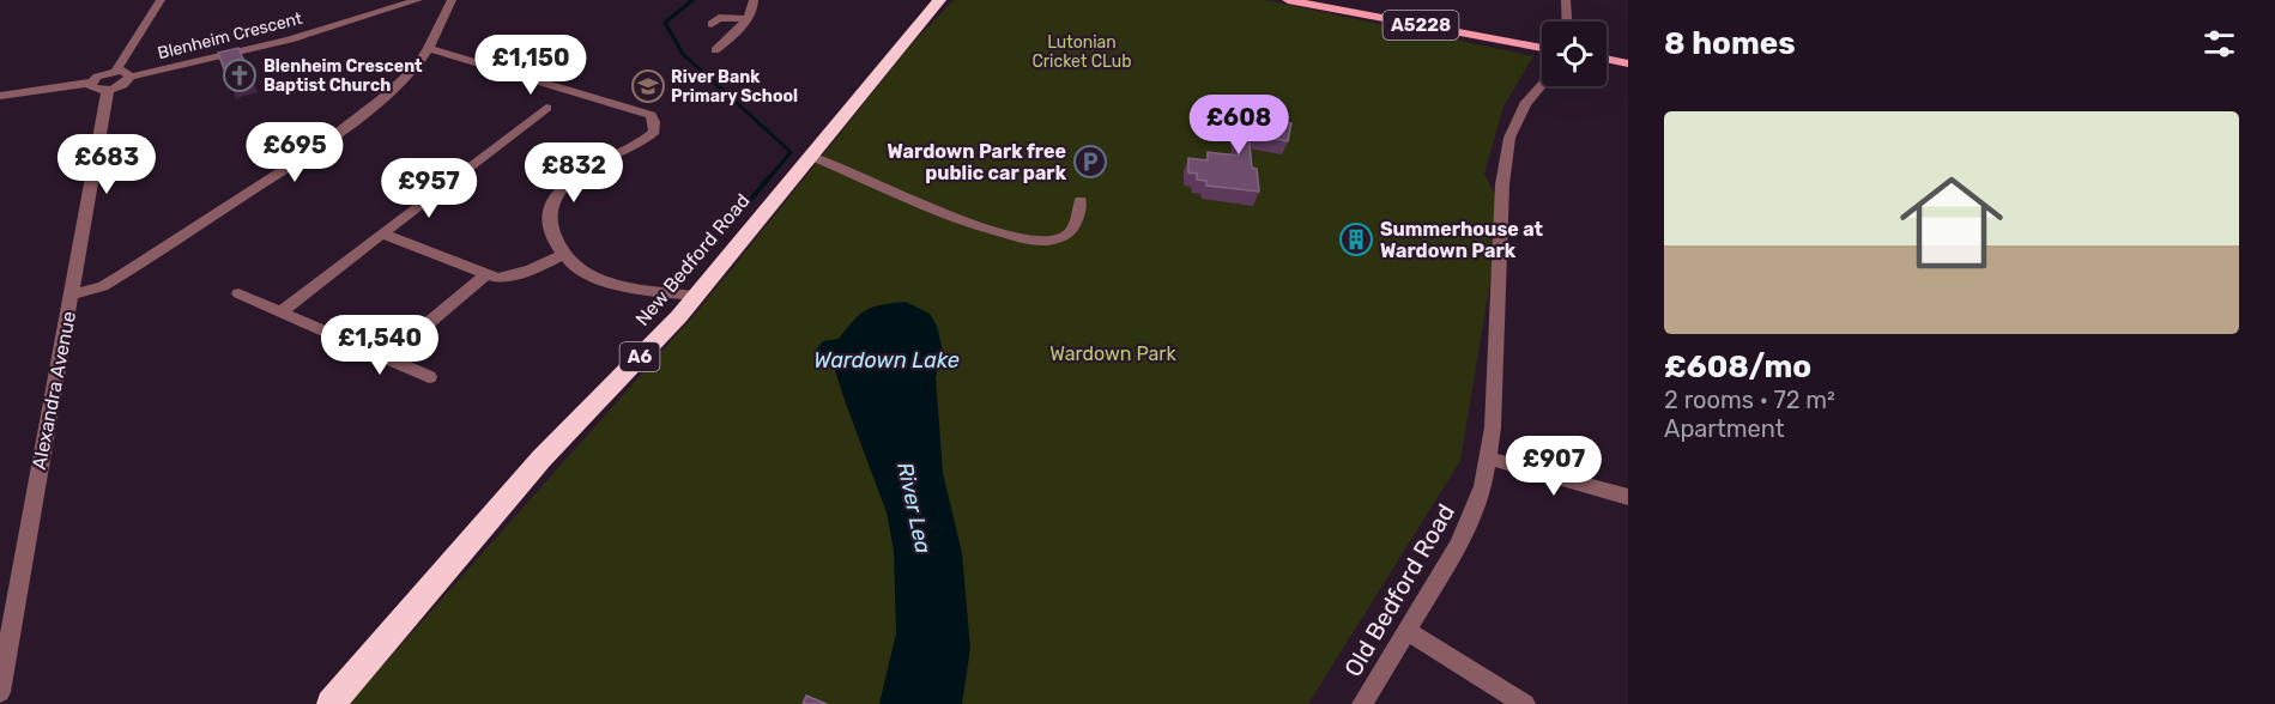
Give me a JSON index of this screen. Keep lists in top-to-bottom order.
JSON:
{
  "streets": {
    "highway": ["New Bedford Road", "A6"],
    "main road": ["A5228"],
    "street": ["Blenheim Crescent", "Alexandra Avenue", "Old Bedford Road"]
  },
  "crossings": [
    ["Blenheim Crescent", "Alexandra Avenue"]
  ],
  "water": ["Wardown Lake", "River Lea"],
  "parks": ["Lutonian Cricket CLub", "Wardown Park"],
  "places": {
    "church": ["Blenheim Crescent Baptist Church"],
    "school or university": ["River Bank Primary School"],
    "parking": ["Wardown Park free public car park"],
    "building": ["Summerhouse at Wardown Park"]
  },
  "page": {
    "heading": "8 homes",
    "price": [
      "£1,150",
      "£608",
      "£695",
      "£683",
      "£832",
      "£957",
      "£1,540",
      "£907"
    ],
    "list": [
      {
        "name": "£608/mo",
        "note": "2 rooms · 72 m² · Apartment"
      }
    ]
  }
}
